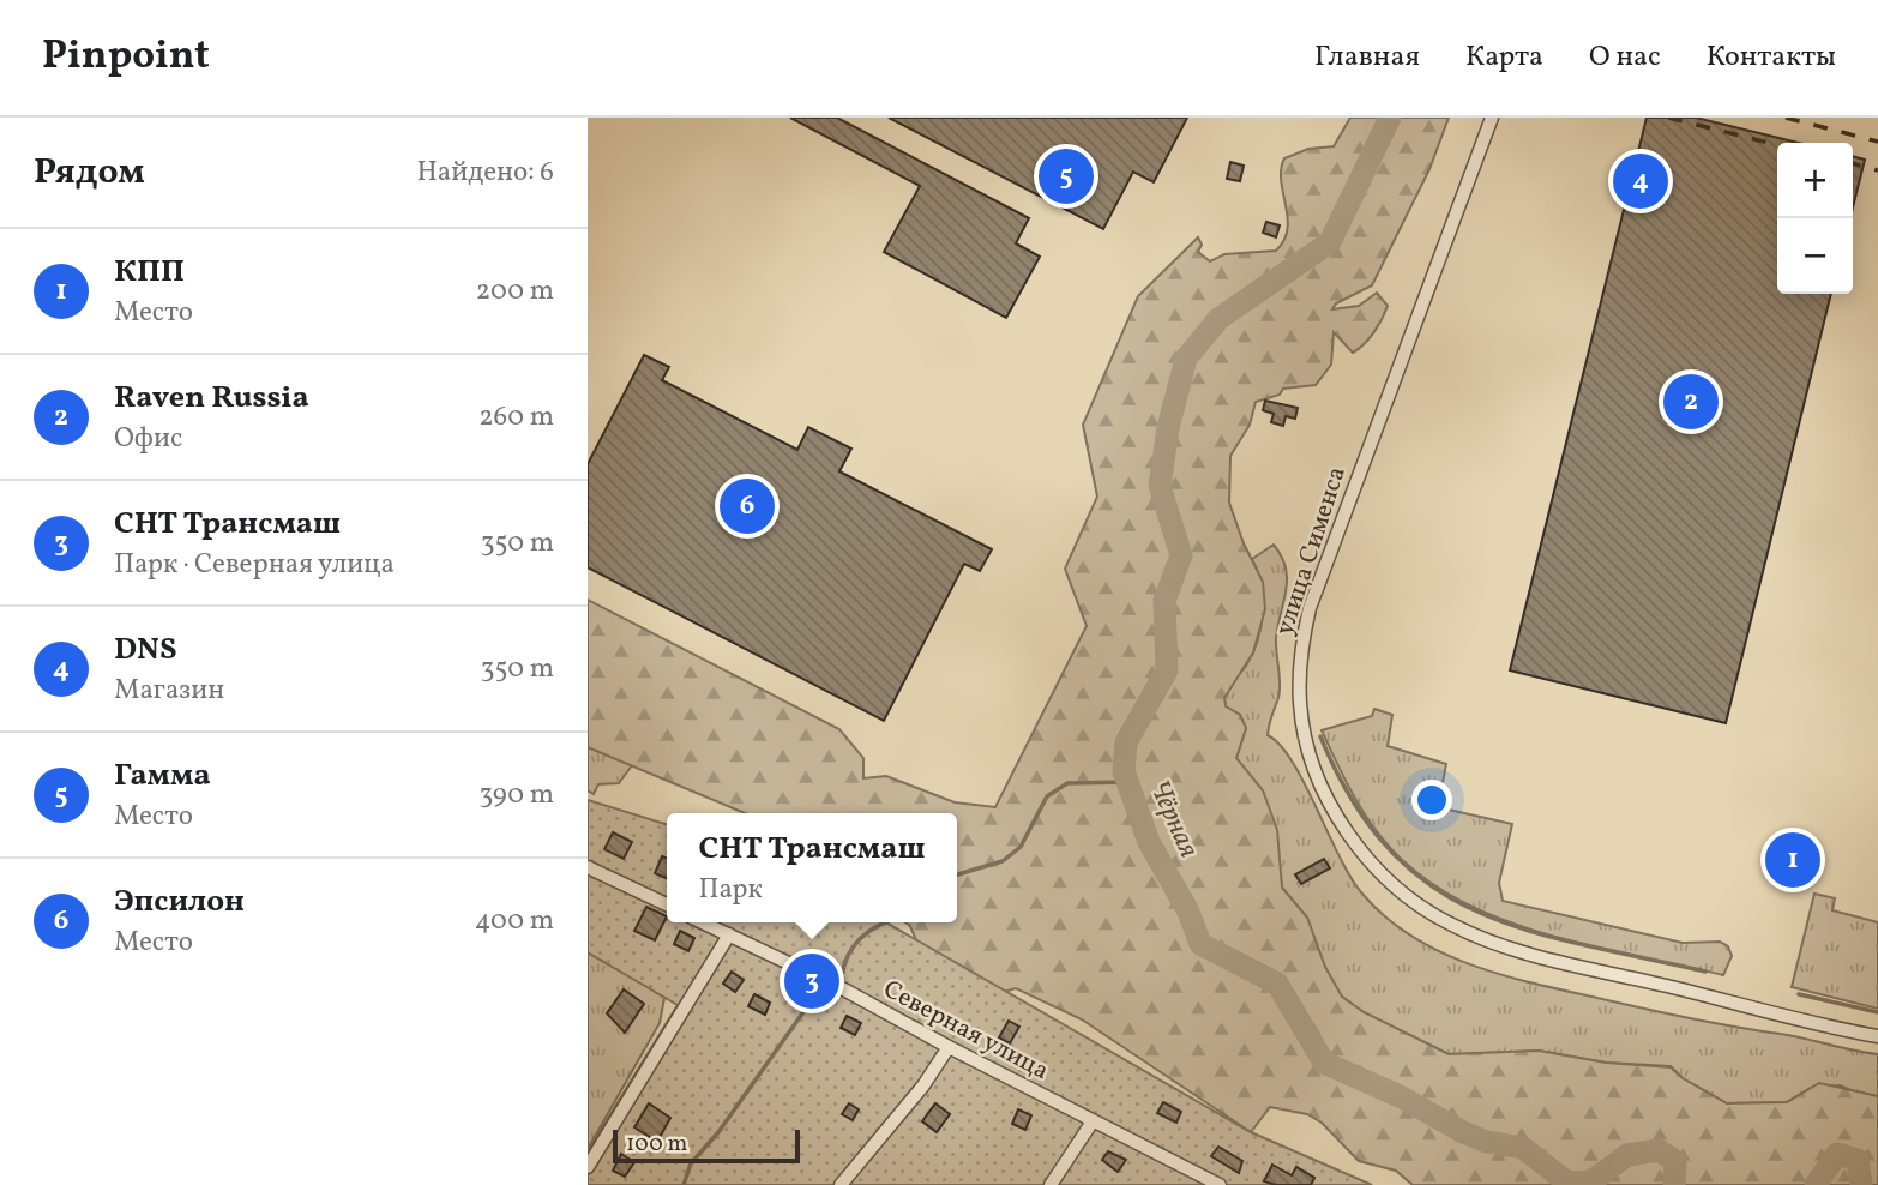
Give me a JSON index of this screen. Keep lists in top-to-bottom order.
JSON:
{
  "streets": {
    "street": ["улица Сименса", "Северная улица"]
  },
  "water": ["Чёрная"],
  "scale_bar": "100 m",
  "page": {
    "header": "Pinpoint",
    "nav": [
      "Главная",
      "Карта",
      "О нас",
      "Контакты"
    ],
    "heading": ["Рядом", "Найдено: 6"],
    "map_buttons": ["+", "−"],
    "pins": [
      "5",
      "4",
      "2",
      "6",
      "1",
      "3"
    ],
    "list": [
      {
        "mark": "1",
        "name": "КПП",
        "note": "Место",
        "value": "200 m"
      },
      {
        "mark": "2",
        "name": "Raven Russia",
        "note": "Офис",
        "value": "260 m"
      },
      {
        "mark": "3",
        "name": "СНТ Трансмаш",
        "note": "Парк · Северная улица",
        "value": "350 m"
      },
      {
        "mark": "4",
        "name": "DNS",
        "note": "Магазин",
        "value": "350 m"
      },
      {
        "mark": "5",
        "name": "Гамма",
        "note": "Место",
        "value": "390 m"
      },
      {
        "mark": "6",
        "name": "Эпсилон",
        "note": "Место",
        "value": "400 m"
      }
    ],
    "popup": ["СНТ Трансмаш", "Парк"],
    "scale": "100 m"
  }
}
